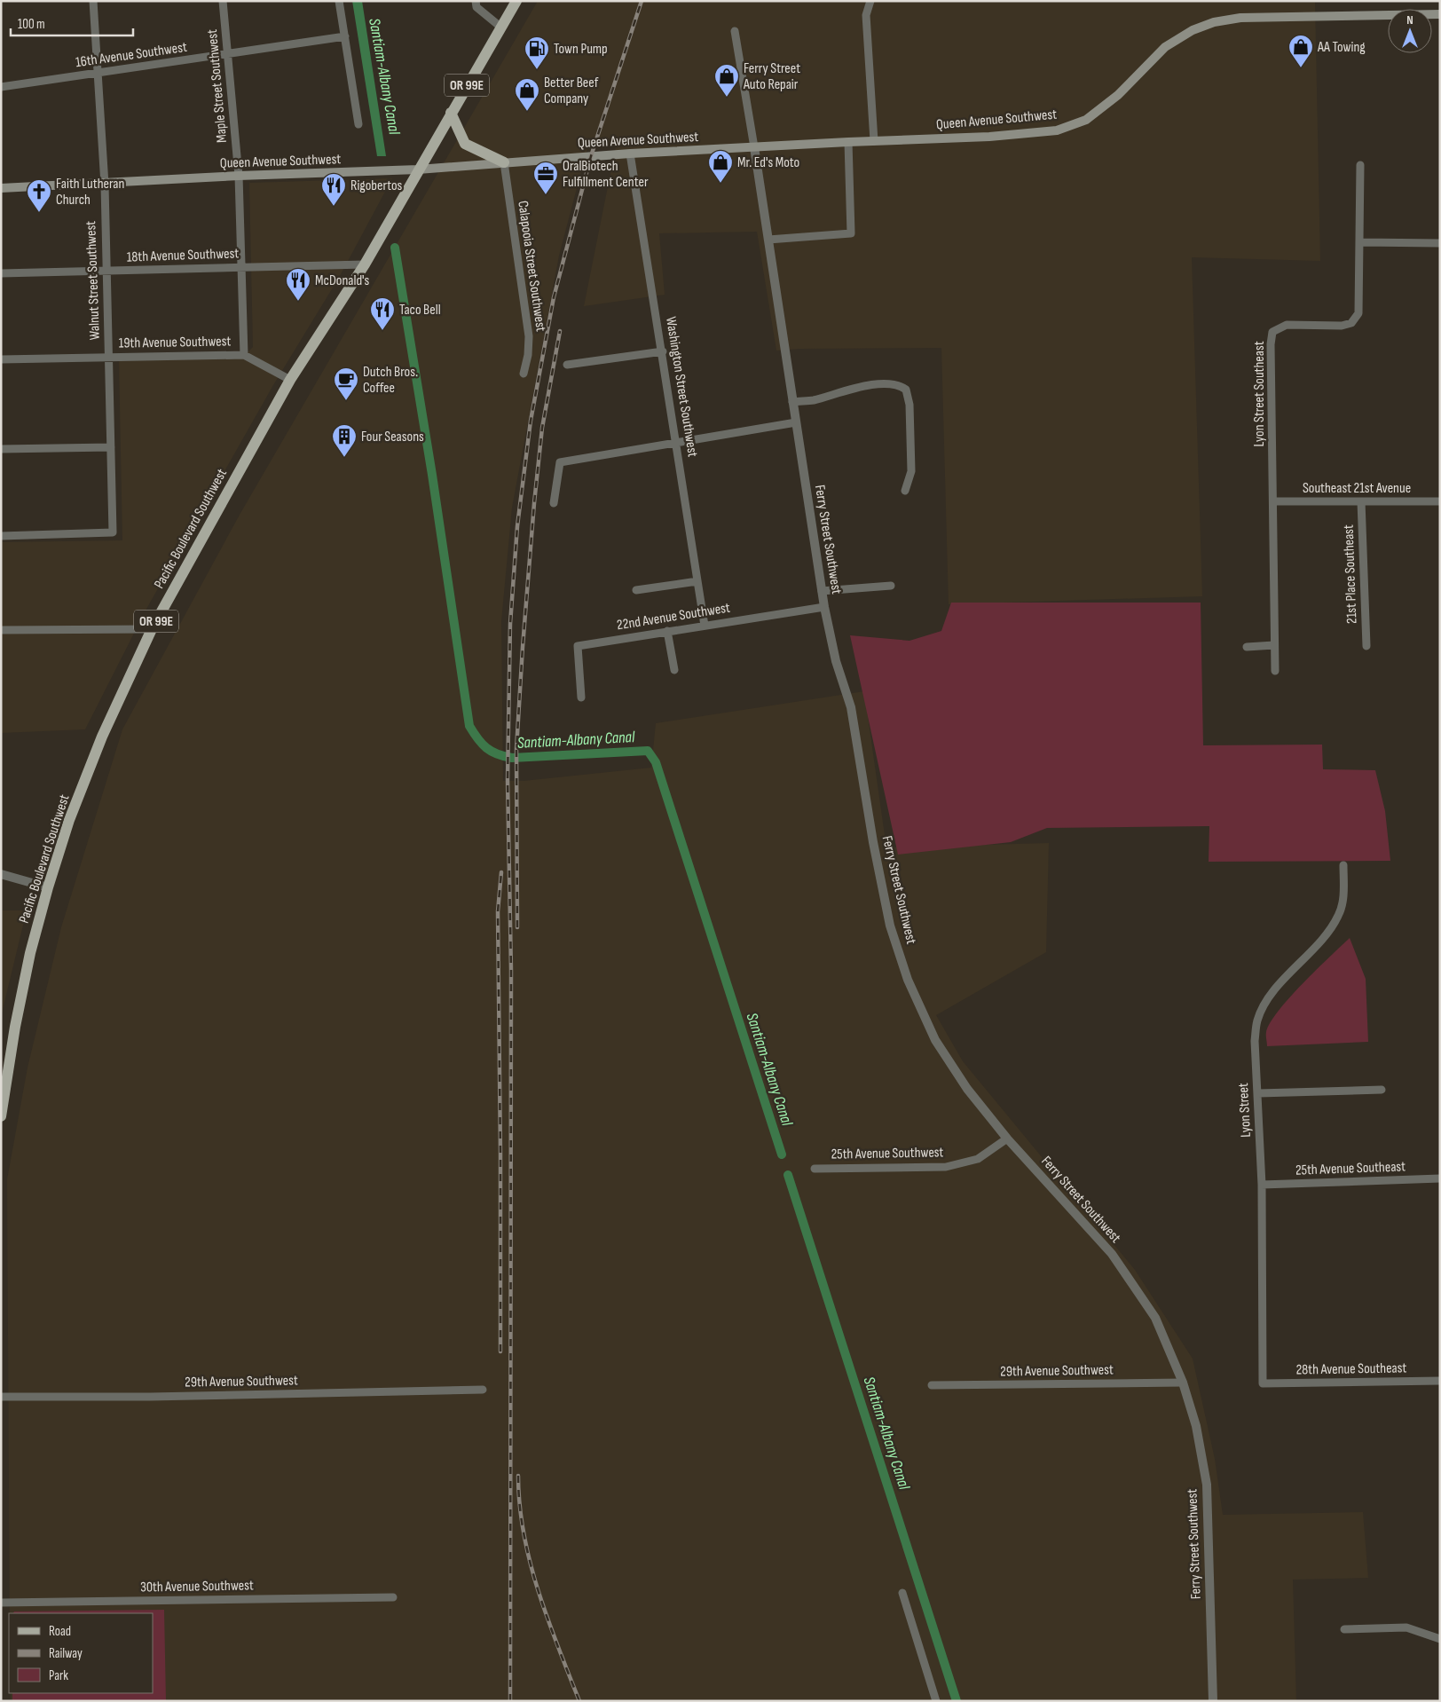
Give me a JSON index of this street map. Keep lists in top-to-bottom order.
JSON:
{
  "streets": {
    "main road": ["OR 99E", "Queen Avenue Southwest", "Pacific Boulevard Southwest"],
    "street": [
      "16th Avenue Southwest",
      "Maple Street Southwest",
      "18th Avenue Southwest",
      "Calapooia Street Southwest",
      "Walnut Street Southwest",
      "19th Avenue Southwest",
      "Washington Street Southwest",
      "Lyon Street Southeast",
      "Southeast 21st Avenue",
      "Ferry Street Southwest",
      "21st Place Southeast",
      "22nd Avenue Southwest",
      "Lyon Street",
      "25th Avenue Southwest",
      "25th Avenue Southeast",
      "28th Avenue Southeast",
      "29th Avenue Southwest",
      "30th Avenue Southwest"
    ]
  },
  "crossings": [
    ["16th Avenue Southwest", "Maple Street Southwest"],
    ["16th Avenue Southwest", "Walnut Street Southwest"],
    ["Maple Street Southwest", "Queen Avenue Southwest"],
    ["Maple Street Southwest", "18th Avenue Southwest"],
    ["Maple Street Southwest", "19th Avenue Southwest"],
    ["Queen Avenue Southwest", "Calapooia Street Southwest"],
    ["Queen Avenue Southwest", "Walnut Street Southwest"],
    ["Queen Avenue Southwest", "Washington Street Southwest"],
    ["Queen Avenue Southwest", "Pacific Boulevard Southwest"],
    ["Queen Avenue Southwest", "Ferry Street Southwest"],
    ["18th Avenue Southwest", "Walnut Street Southwest"],
    ["18th Avenue Southwest", "Pacific Boulevard Southwest"],
    ["Walnut Street Southwest", "19th Avenue Southwest"],
    ["19th Avenue Southwest", "Pacific Boulevard Southwest"],
    ["Washington Street Southwest", "22nd Avenue Southwest"],
    ["Lyon Street Southeast", "Southeast 21st Avenue"],
    ["Southeast 21st Avenue", "21st Place Southeast"],
    ["Ferry Street Southwest", "22nd Avenue Southwest"],
    ["Ferry Street Southwest", "25th Avenue Southwest"],
    ["Ferry Street Southwest", "29th Avenue Southwest"],
    ["Lyon Street", "25th Avenue Southeast"],
    ["Lyon Street", "28th Avenue Southeast"]
  ],
  "water": ["Santiam-Albany Canal"],
  "places": {
    "shop": [
      "AA Towing",
      "Ferry Street Auto Repair",
      "Better Beef Company",
      "Mr. Ed's Moto"
    ],
    "fuel station": ["Town Pump"],
    "office": ["OralBiotech Fulfillment Center"],
    "restaurant": ["Rigobertos", "McDonald's", "Taco Bell"],
    "church": ["Faith Lutheran Church"],
    "cafe": ["Dutch Bros. Coffee"],
    "building": ["Four Seasons"]
  },
  "legend": ["Road", "Railway", "Park"],
  "scale_bar": "100 m",
  "north": "top"
}
